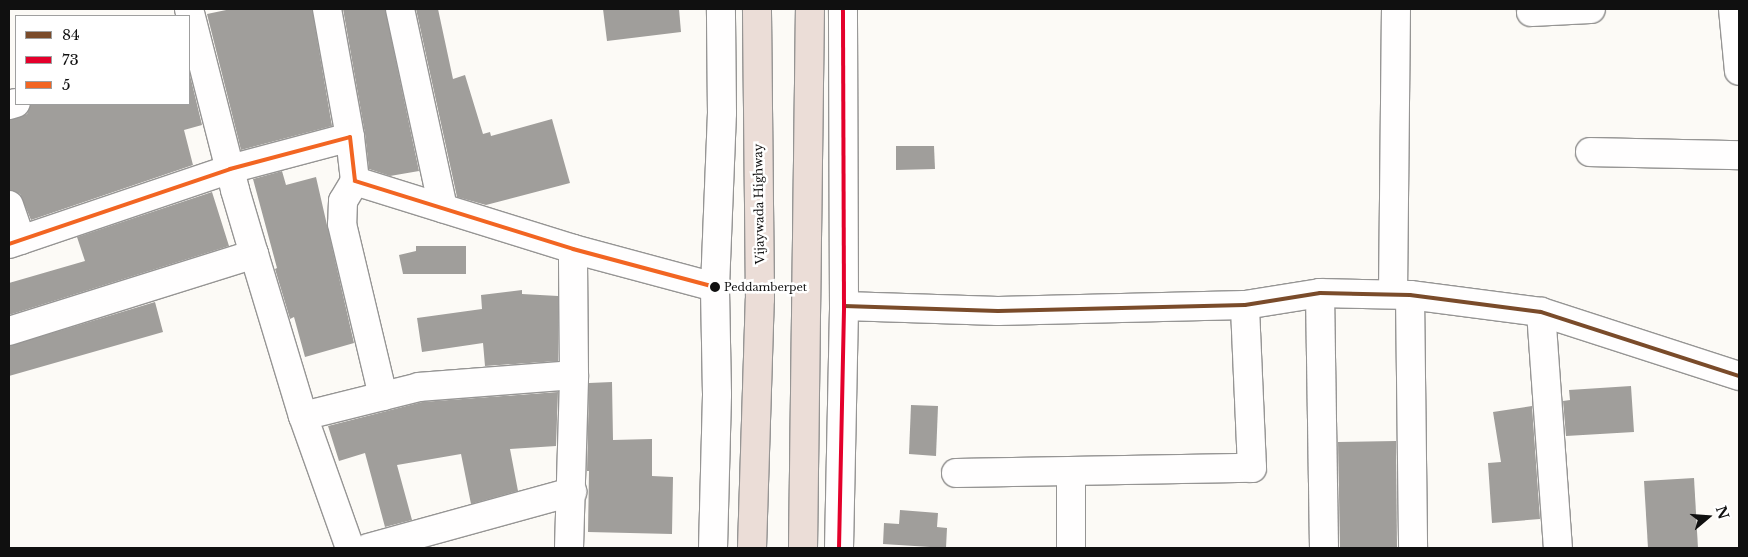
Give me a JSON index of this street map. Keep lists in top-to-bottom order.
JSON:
{
  "streets": {
    "highway": ["Vijaywada Highway"]
  },
  "places": ["Peddamberpet"],
  "lines": ["transit line 73", "transit line 5", "transit line 84"],
  "legend": ["84", "73", "5"],
  "north": "right"
}
